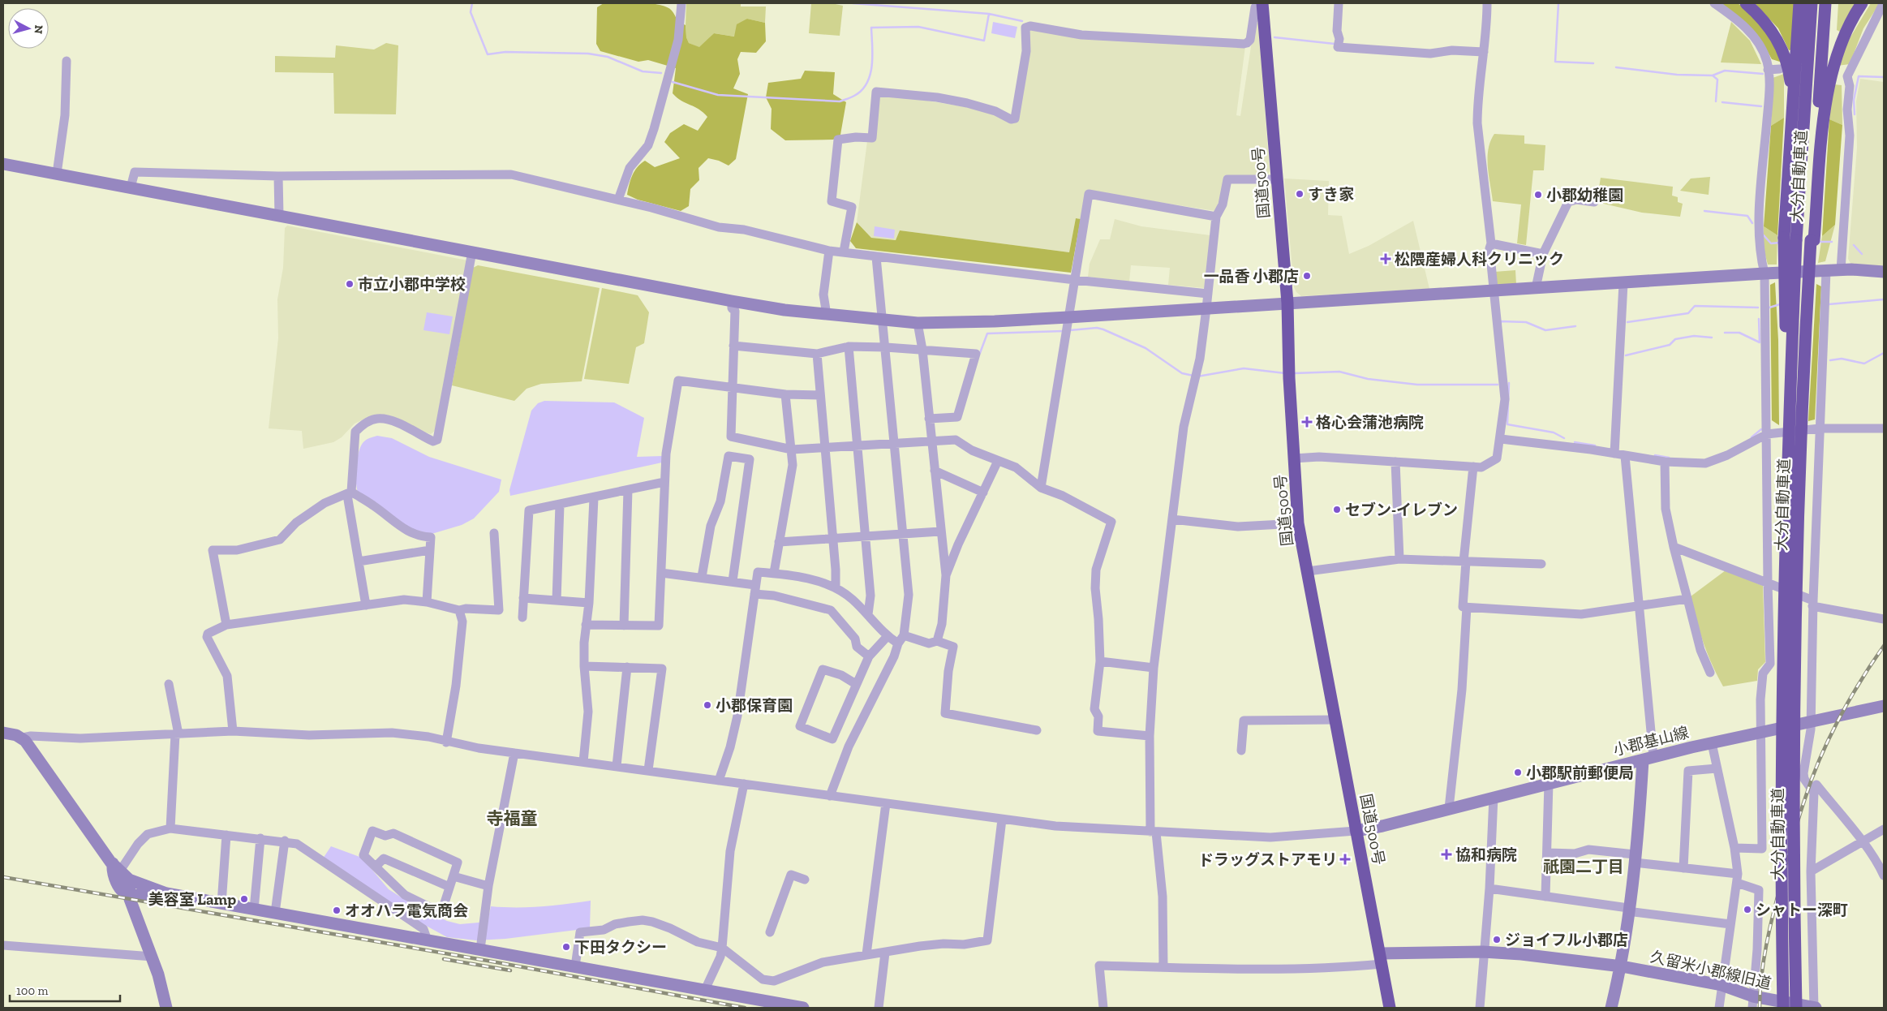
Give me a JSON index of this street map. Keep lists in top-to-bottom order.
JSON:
{
  "streets": {
    "highway": ["大分自動車道", "国道500号"],
    "street": ["小郡基山線", "久留米小郡線旧道"]
  },
  "crossings": [
    ["国道500号", "小郡基山線"],
    ["国道500号", "久留米小郡線旧道"]
  ],
  "districts": ["寺福童", "祇園二丁目"],
  "places": {
    "other": [
      "すき家",
      "小郡幼稚園",
      "一品香 小郡店",
      "市立小郡中学校",
      "セブン-イレブン",
      "小郡保育園",
      "小郡駅前郵便局",
      "美容室 Lamp",
      "シャトー深町",
      "オオハラ電気商会",
      "ジョイフル小郡店",
      "下田タクシー"
    ],
    "health": [
      "松隈産婦人科クリニック",
      "格心会蒲池病院",
      "協和病院",
      "ドラッグストアモリ"
    ]
  },
  "scale_bar": "100 m",
  "north": "right"
}
